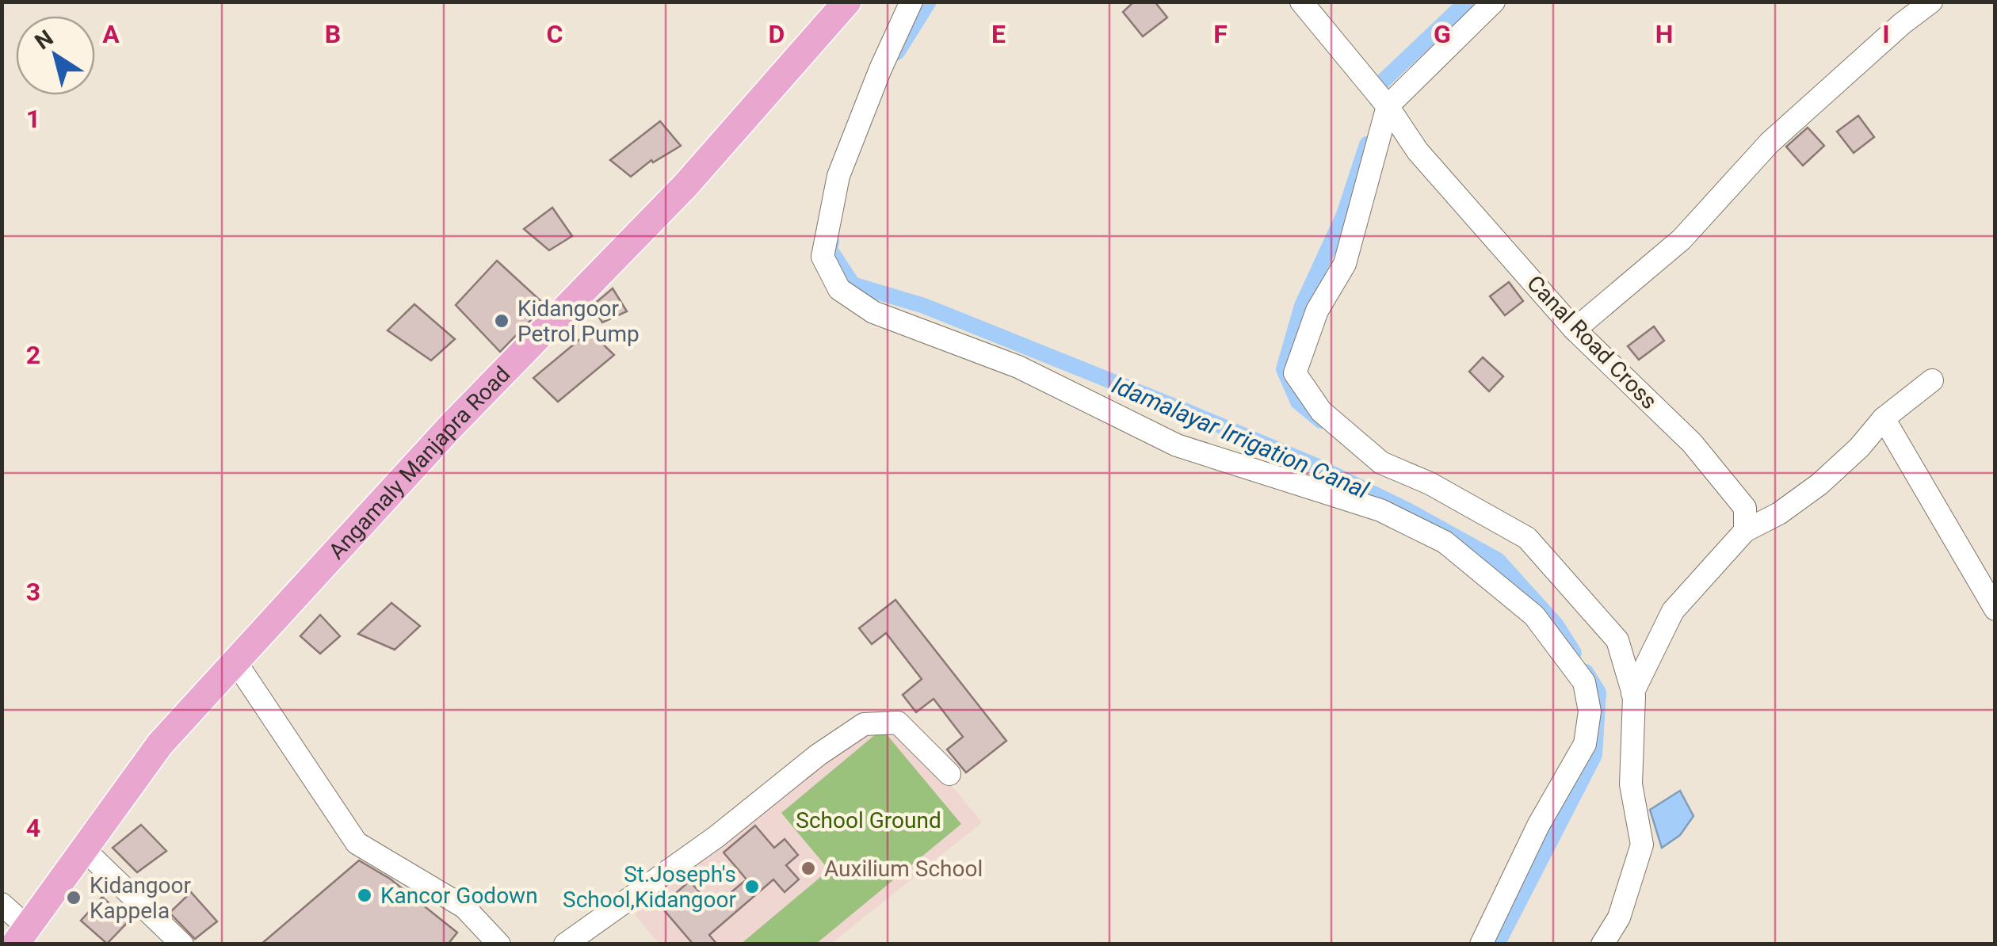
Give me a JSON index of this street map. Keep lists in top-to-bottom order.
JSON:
{
  "streets": {
    "main road": ["Angamaly Manjapra Road"],
    "street": ["Canal Road Cross"]
  },
  "water": ["Idamalayar Irrigation Canal"],
  "parks": ["School Ground"],
  "places": [
    "Kidangoor Petrol Pump",
    "Auxilium School",
    "St.Joseph's School,Kidangoor",
    "Kancor Godown",
    "Kidangoor Kappela"
  ],
  "north": "top left",
  "grid": {
    "columns": [
      "A",
      "B",
      "C",
      "D",
      "E",
      "F",
      "G",
      "H",
      "I"
    ],
    "rows": [
      "1",
      "2",
      "3",
      "4"
    ]
  }
}
